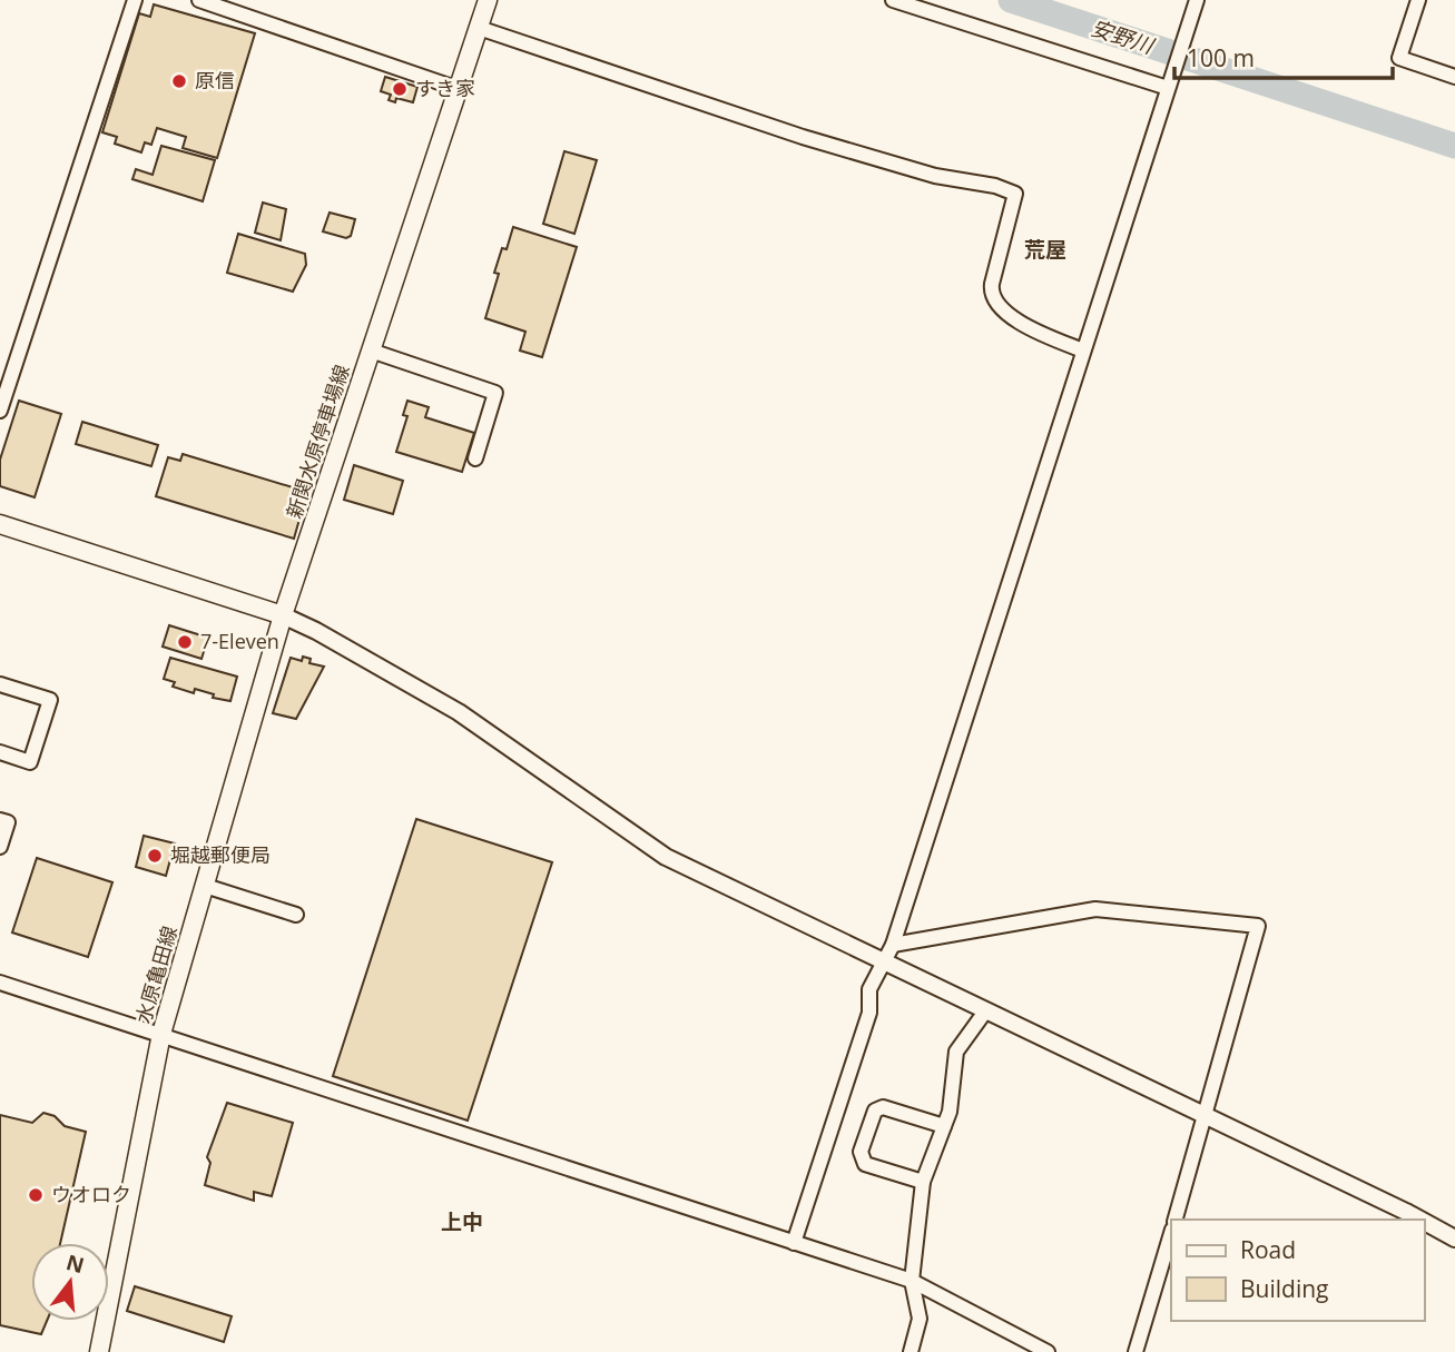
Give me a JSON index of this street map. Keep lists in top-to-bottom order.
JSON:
{
  "streets": {
    "main road": ["新関水原停車場線", "水原亀田線"]
  },
  "crossings": [
    ["新関水原停車場線", "水原亀田線"]
  ],
  "districts": ["荒屋", "上中"],
  "water": ["安野川"],
  "places": [
    "原信",
    "すき家",
    "7-Eleven",
    "堀越郵便局",
    "ウオロク"
  ],
  "legend": ["Road", "Building"],
  "scale_bar": "100 m",
  "north": "top"
}
